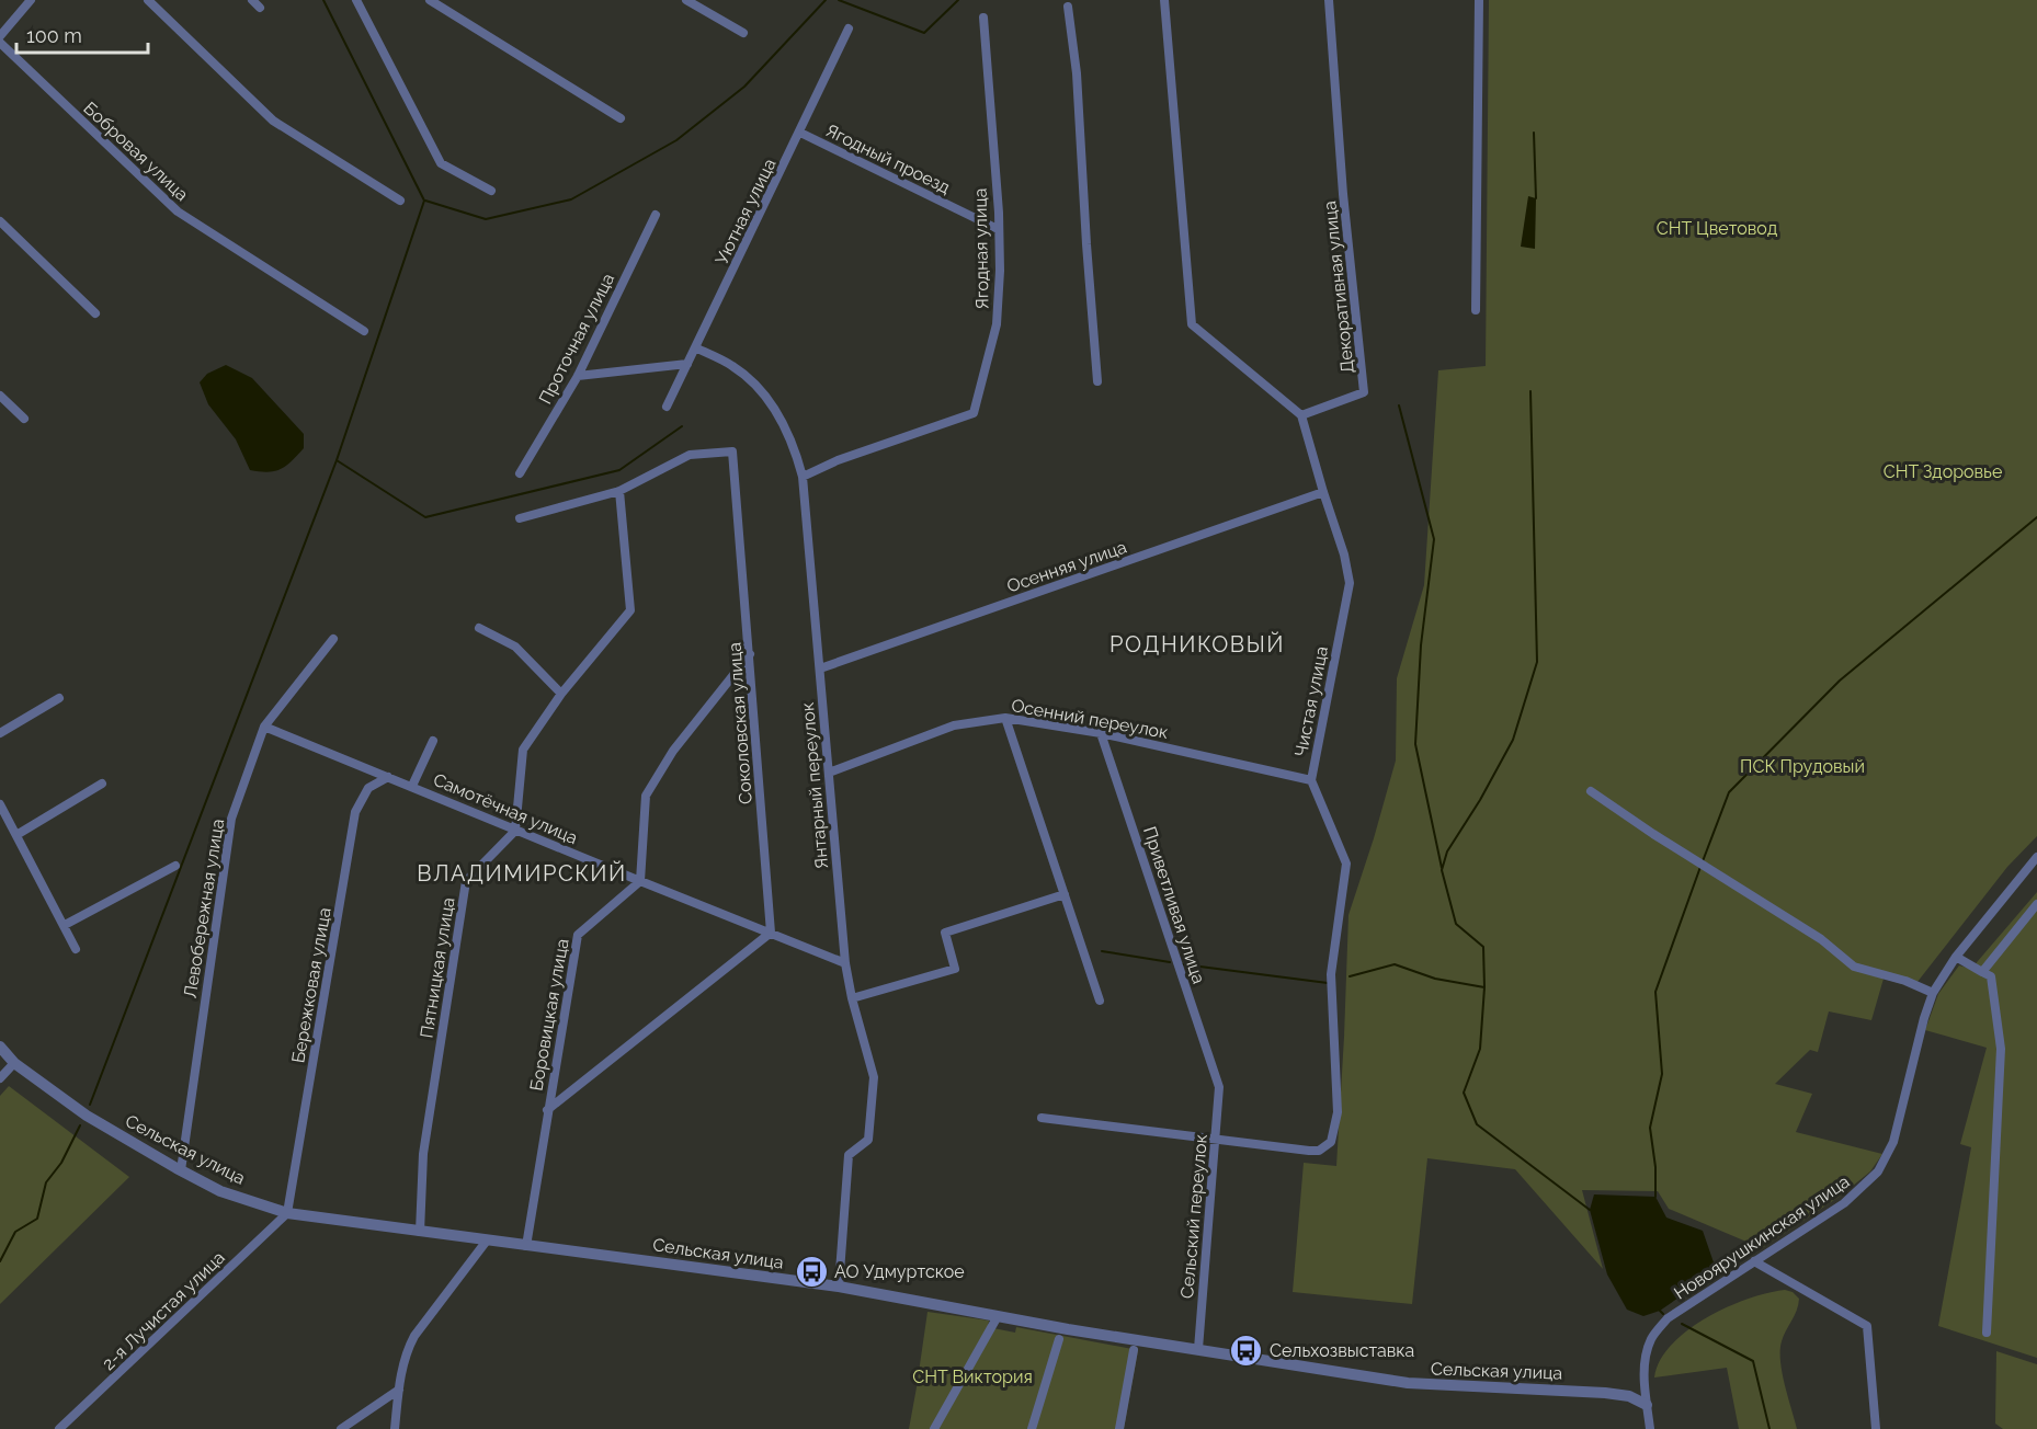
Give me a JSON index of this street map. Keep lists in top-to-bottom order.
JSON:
{
  "streets": {
    "street": [
      "Бобровая улица",
      "Ягодный проезд",
      "Уютная улица",
      "Ягодная улица",
      "Декоративная улица",
      "Проточная улица",
      "Осенняя улица",
      "Чистая улица",
      "Осенний переулок",
      "Соколовская улица",
      "Янтарный переулок",
      "Самотёчная улица",
      "Приветливая улица",
      "Левобережная улица",
      "Пятницкая улица",
      "Бережковая улица",
      "Боровицкая улица",
      "Сельская улица",
      "Сельский переулок",
      "Новоярушкинская улица",
      "2-я Лучистая улица"
    ]
  },
  "crossings": [
    ["Ягодный проезд", "Уютная улица"],
    ["Ягодный проезд", "Ягодная улица"],
    ["Уютная улица", "Янтарный переулок"],
    ["Ягодная улица", "Янтарный переулок"],
    ["Декоративная улица", "Чистая улица"],
    ["Осенняя улица", "Чистая улица"],
    ["Осенняя улица", "Янтарный переулок"],
    ["Чистая улица", "Осенний переулок"],
    ["Чистая улица", "Сельский переулок"],
    ["Осенний переулок", "Янтарный переулок"],
    ["Осенний переулок", "Приветливая улица"],
    ["Соколовская улица", "Самотёчная улица"],
    ["Янтарный переулок", "Самотёчная улица"],
    ["Янтарный переулок", "Сельская улица"],
    ["Самотёчная улица", "Левобережная улица"],
    ["Самотёчная улица", "Пятницкая улица"],
    ["Самотёчная улица", "Бережковая улица"],
    ["Самотёчная улица", "Боровицкая улица"],
    ["Приветливая улица", "Сельский переулок"],
    ["Левобережная улица", "Сельская улица"],
    ["Пятницкая улица", "Сельская улица"],
    ["Бережковая улица", "Сельская улица"],
    ["Бережковая улица", "2-я Лучистая улица"],
    ["Боровицкая улица", "Сельская улица"],
    ["Сельская улица", "Сельский переулок"],
    ["Сельская улица", "Новоярушкинская улица"],
    ["Сельская улица", "2-я Лучистая улица"]
  ],
  "districts": ["РОДНИКОВЫЙ", "ВЛАДИМИРСКИЙ"],
  "parks": [
    "СНТ Цветовод",
    "СНТ Здоровье",
    "ПСК Прудовый",
    "СНТ Виктория"
  ],
  "places": {
    "bus stop": ["АО Удмуртское", "Сельхозвыставка"]
  },
  "scale_bar": "100 m"
}
